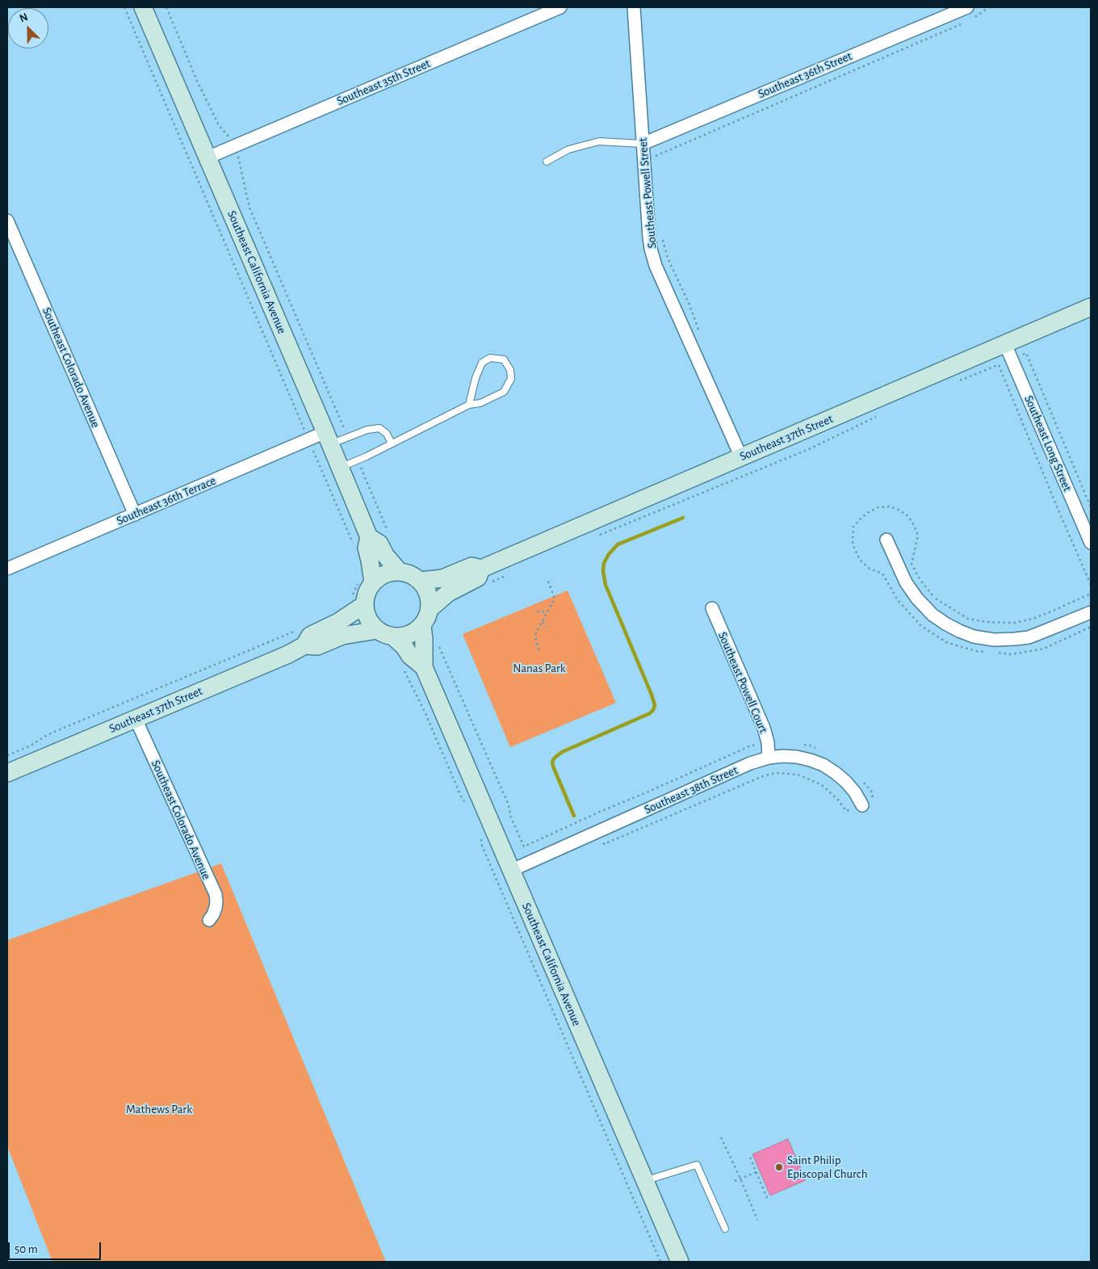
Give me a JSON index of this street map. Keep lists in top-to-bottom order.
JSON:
{
  "streets": {
    "main road": ["Southeast California Avenue", "Southeast 37th Street"],
    "street": [
      "Southeast 36th Street",
      "Southeast 35th Street",
      "Southeast Powell Street",
      "Southeast Colorado Avenue",
      "Southeast Long Street",
      "Southeast 36th Terrace",
      "Southeast Powell Court",
      "Southeast 38th Street"
    ]
  },
  "crossings": [
    ["Southeast 36th Street", "Southeast Powell Street"],
    ["Southeast 35th Street", "Southeast California Avenue"],
    ["Southeast Powell Street", "Southeast 37th Street"],
    ["Southeast California Avenue", "Southeast 37th Street"],
    ["Southeast California Avenue", "Southeast 36th Terrace"],
    ["Southeast California Avenue", "Southeast 38th Street"],
    ["Southeast Colorado Avenue", "Southeast 37th Street"],
    ["Southeast Colorado Avenue", "Southeast 36th Terrace"],
    ["Southeast 37th Street", "Southeast Long Street"],
    ["Southeast Powell Court", "Southeast 38th Street"]
  ],
  "parks": ["Nanas Park", "Mathews Park"],
  "places": ["Saint Philip Episcopal Church"],
  "scale_bar": "50 m",
  "north": "top left"
}
